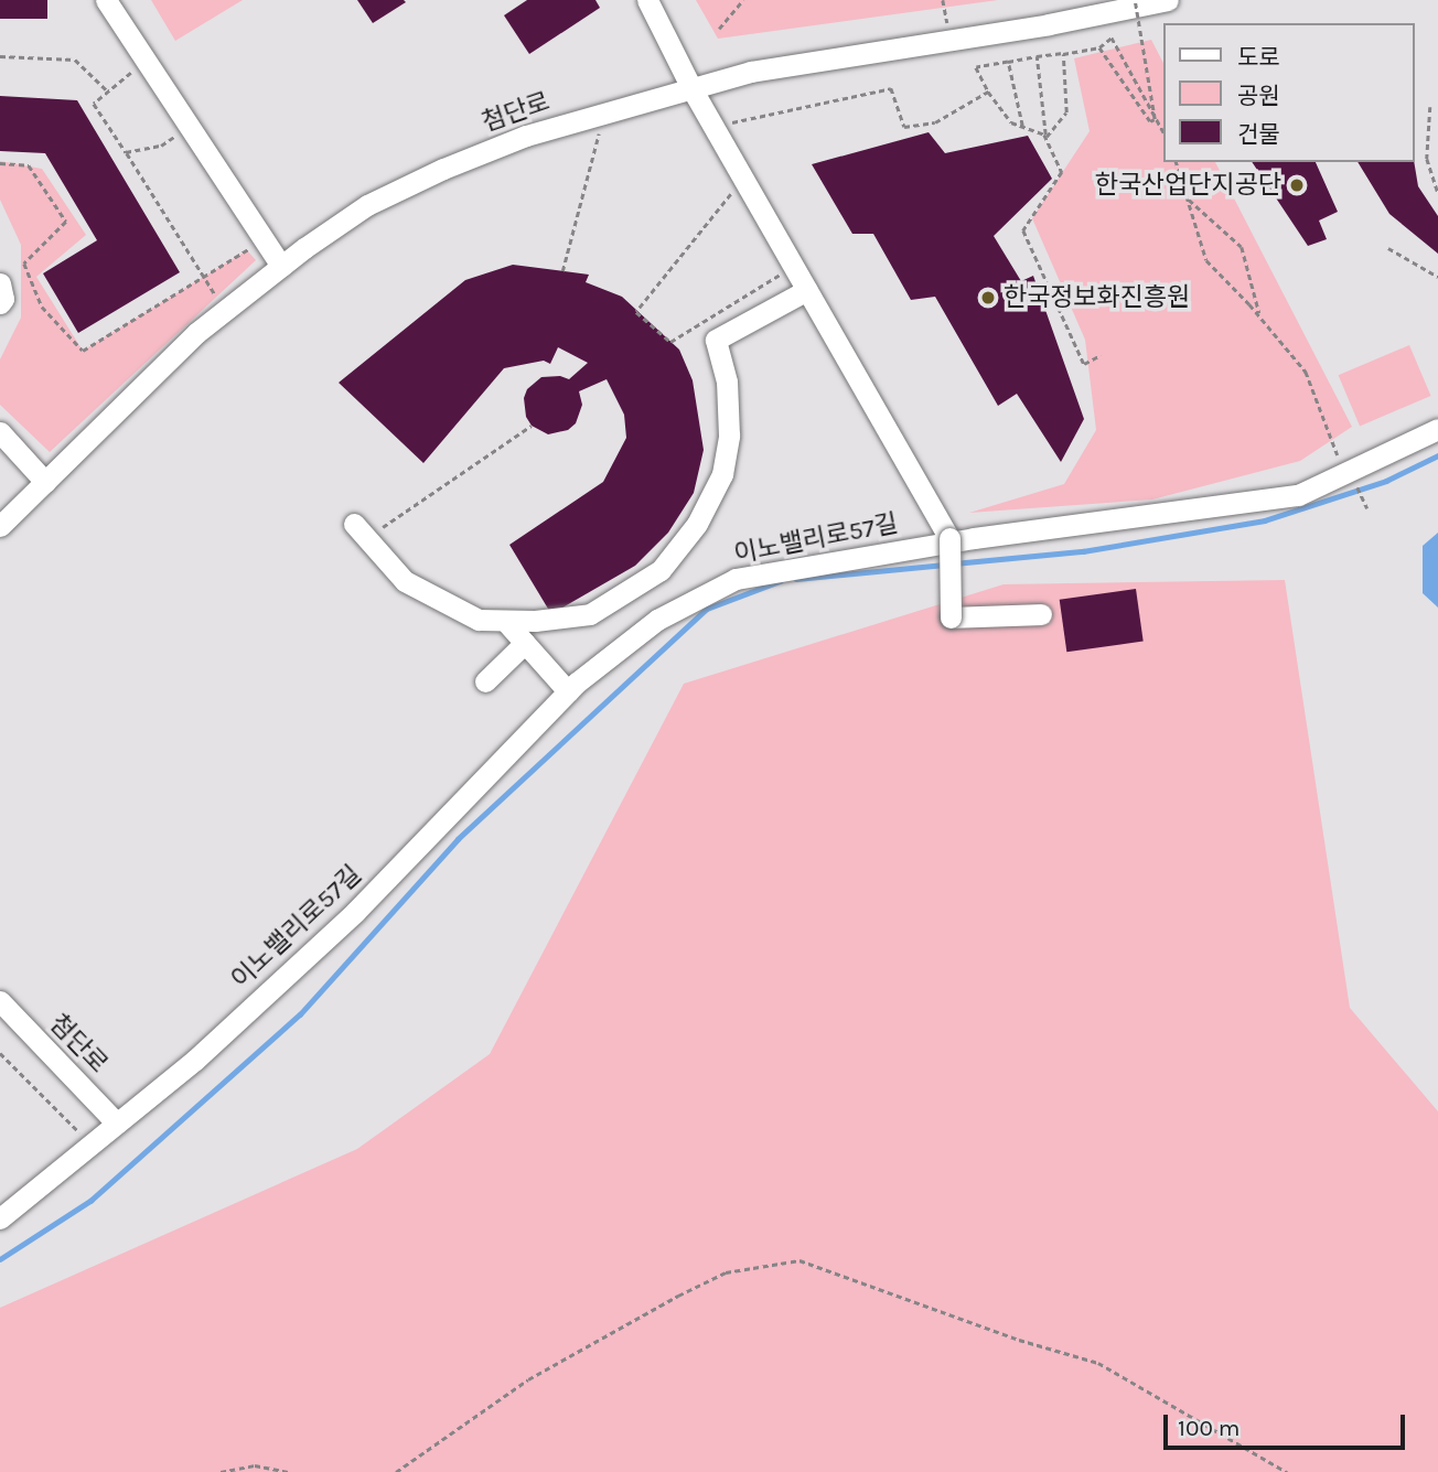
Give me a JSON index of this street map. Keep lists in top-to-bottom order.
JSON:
{
  "streets": {
    "street": ["첨단로", "이노밸리로57길"]
  },
  "crossings": [
    ["첨단로", "이노밸리로57길"]
  ],
  "places": ["한국산업단지공단", "한국정보화진흥원"],
  "legend": ["도로", "공원", "건물"],
  "scale_bar": "100 m"
}
